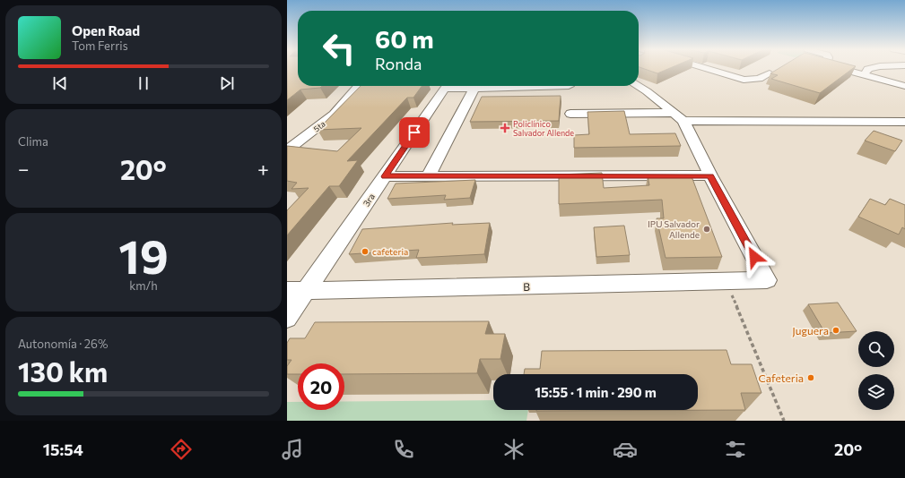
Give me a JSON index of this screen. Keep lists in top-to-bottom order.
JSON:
{
  "streets": {
    "street": ["5ta", "3ra", "B"]
  },
  "crossings": [
    ["3ra", "B"]
  ],
  "places": {
    "health": ["Policlínico Salvador Allende"],
    "other": [
      "IPU Salvador Allende",
      "cafeteria",
      "Juguera",
      "Cafeteria"
    ]
  },
  "page": {
    "turn": ["60 m", "Ronda"],
    "song": ["Open Road", "Tom Ferris"],
    "tile": [
      "Clima",
      ["19", "km/h"],
      ["Autonomía · 26%", "130 km"]
    ],
    "heat": ["−", "20°", "+"],
    "limit": "20",
    "trip": "15:55 · 1 min · 290 m",
    "tabs": ["15:54", "20°"]
  }
}
